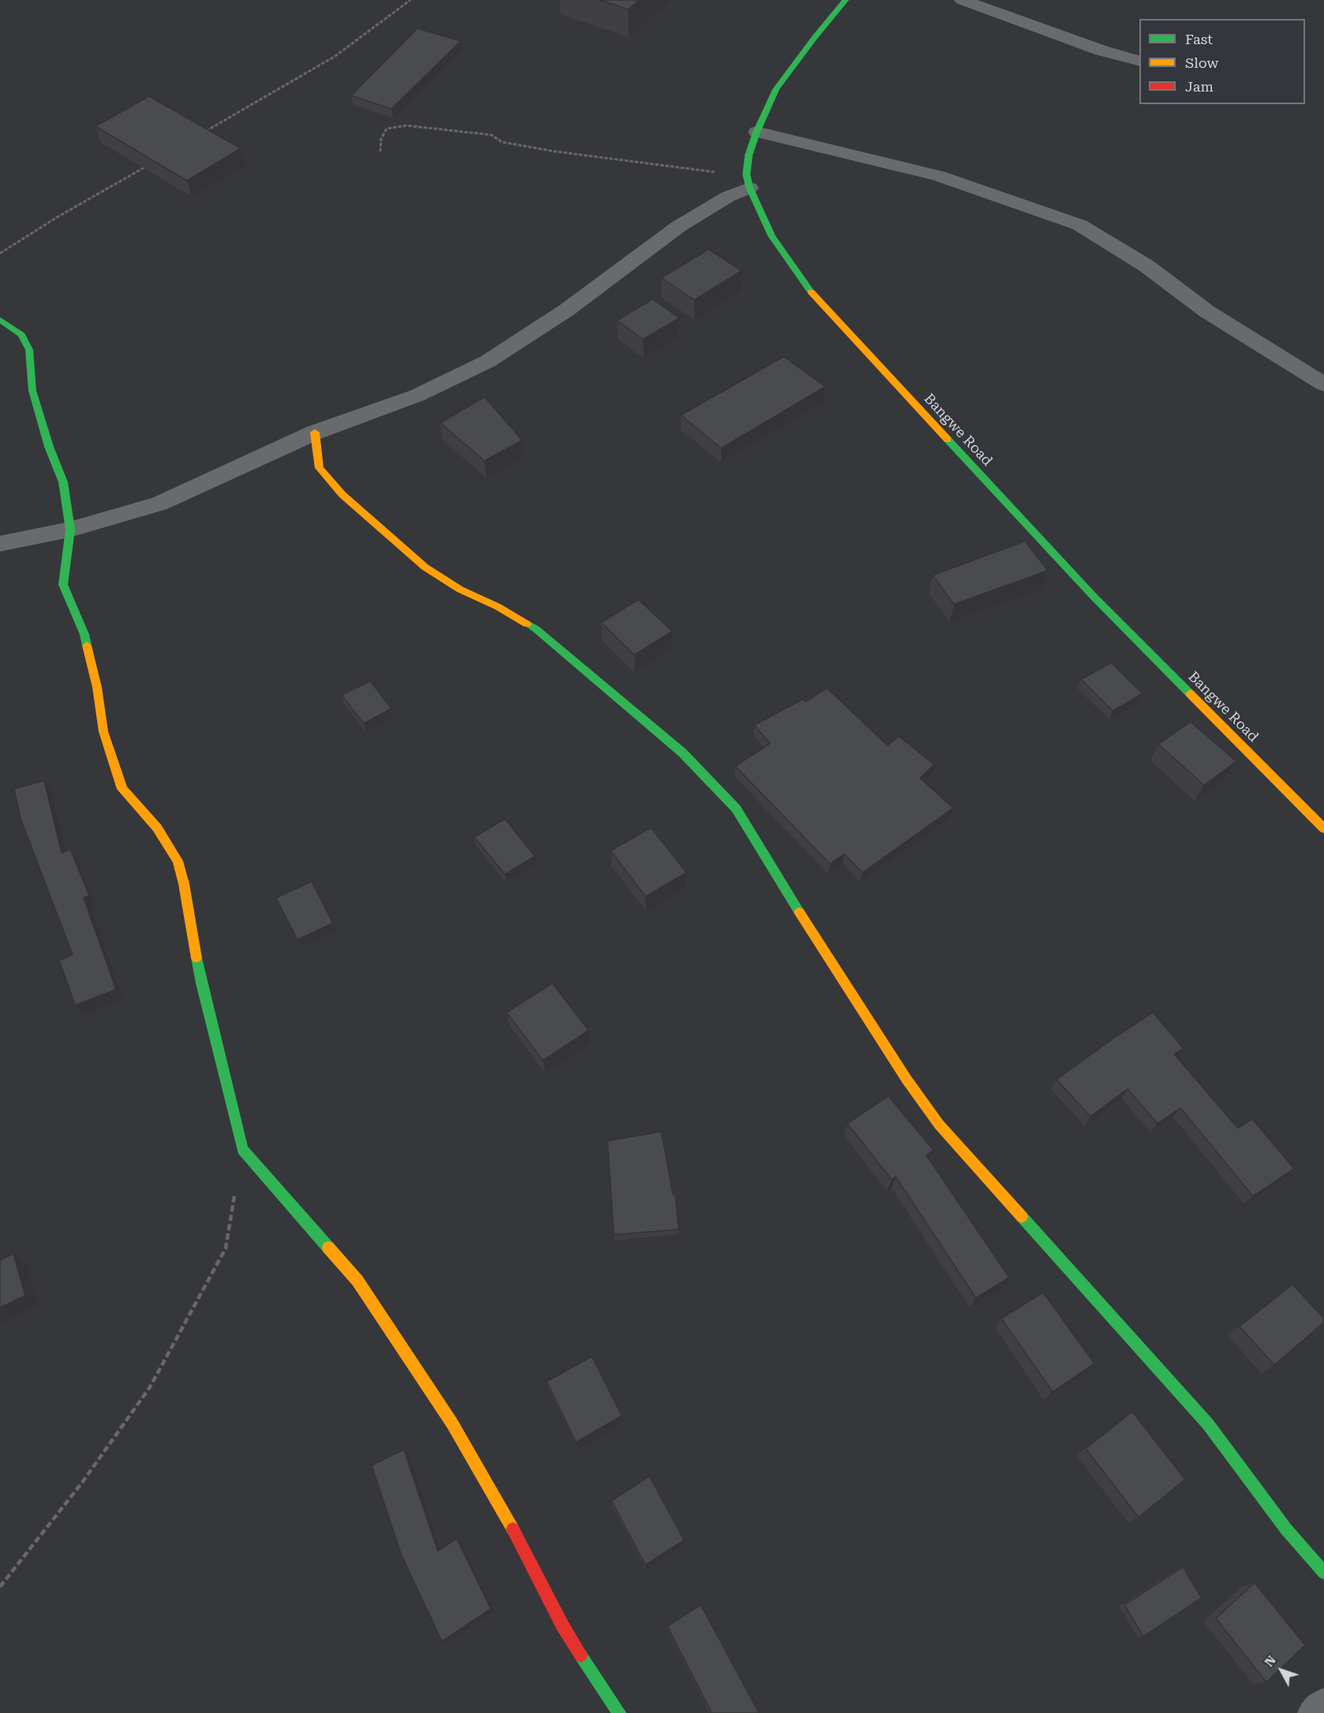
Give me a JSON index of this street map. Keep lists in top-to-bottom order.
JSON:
{
  "streets": {
    "street": ["Bangwe Road"]
  },
  "legend": ["Fast", "Slow", "Jam"],
  "north": "top left"
}
